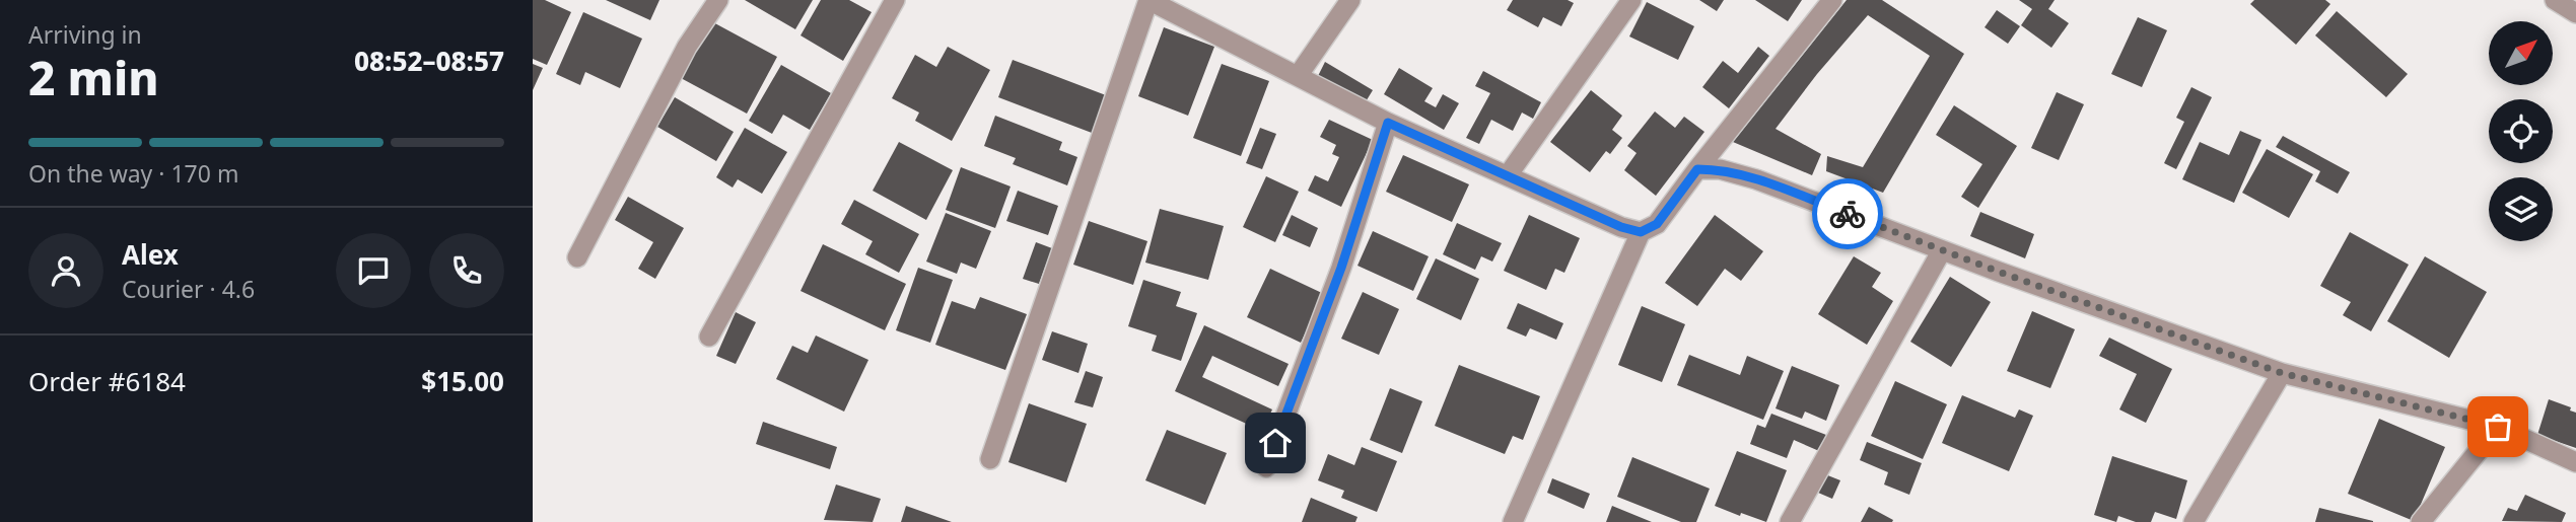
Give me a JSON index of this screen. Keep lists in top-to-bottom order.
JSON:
{
  "north": "top right",
  "page": {
    "heading": ["2 min", "Arriving in", "08:52–08:57"],
    "panel": [
      "Alex",
      "Courier · 4.6",
      "Order #6184",
      "$15.00"
    ],
    "bar": "On the way · 170 m"
  }
}
